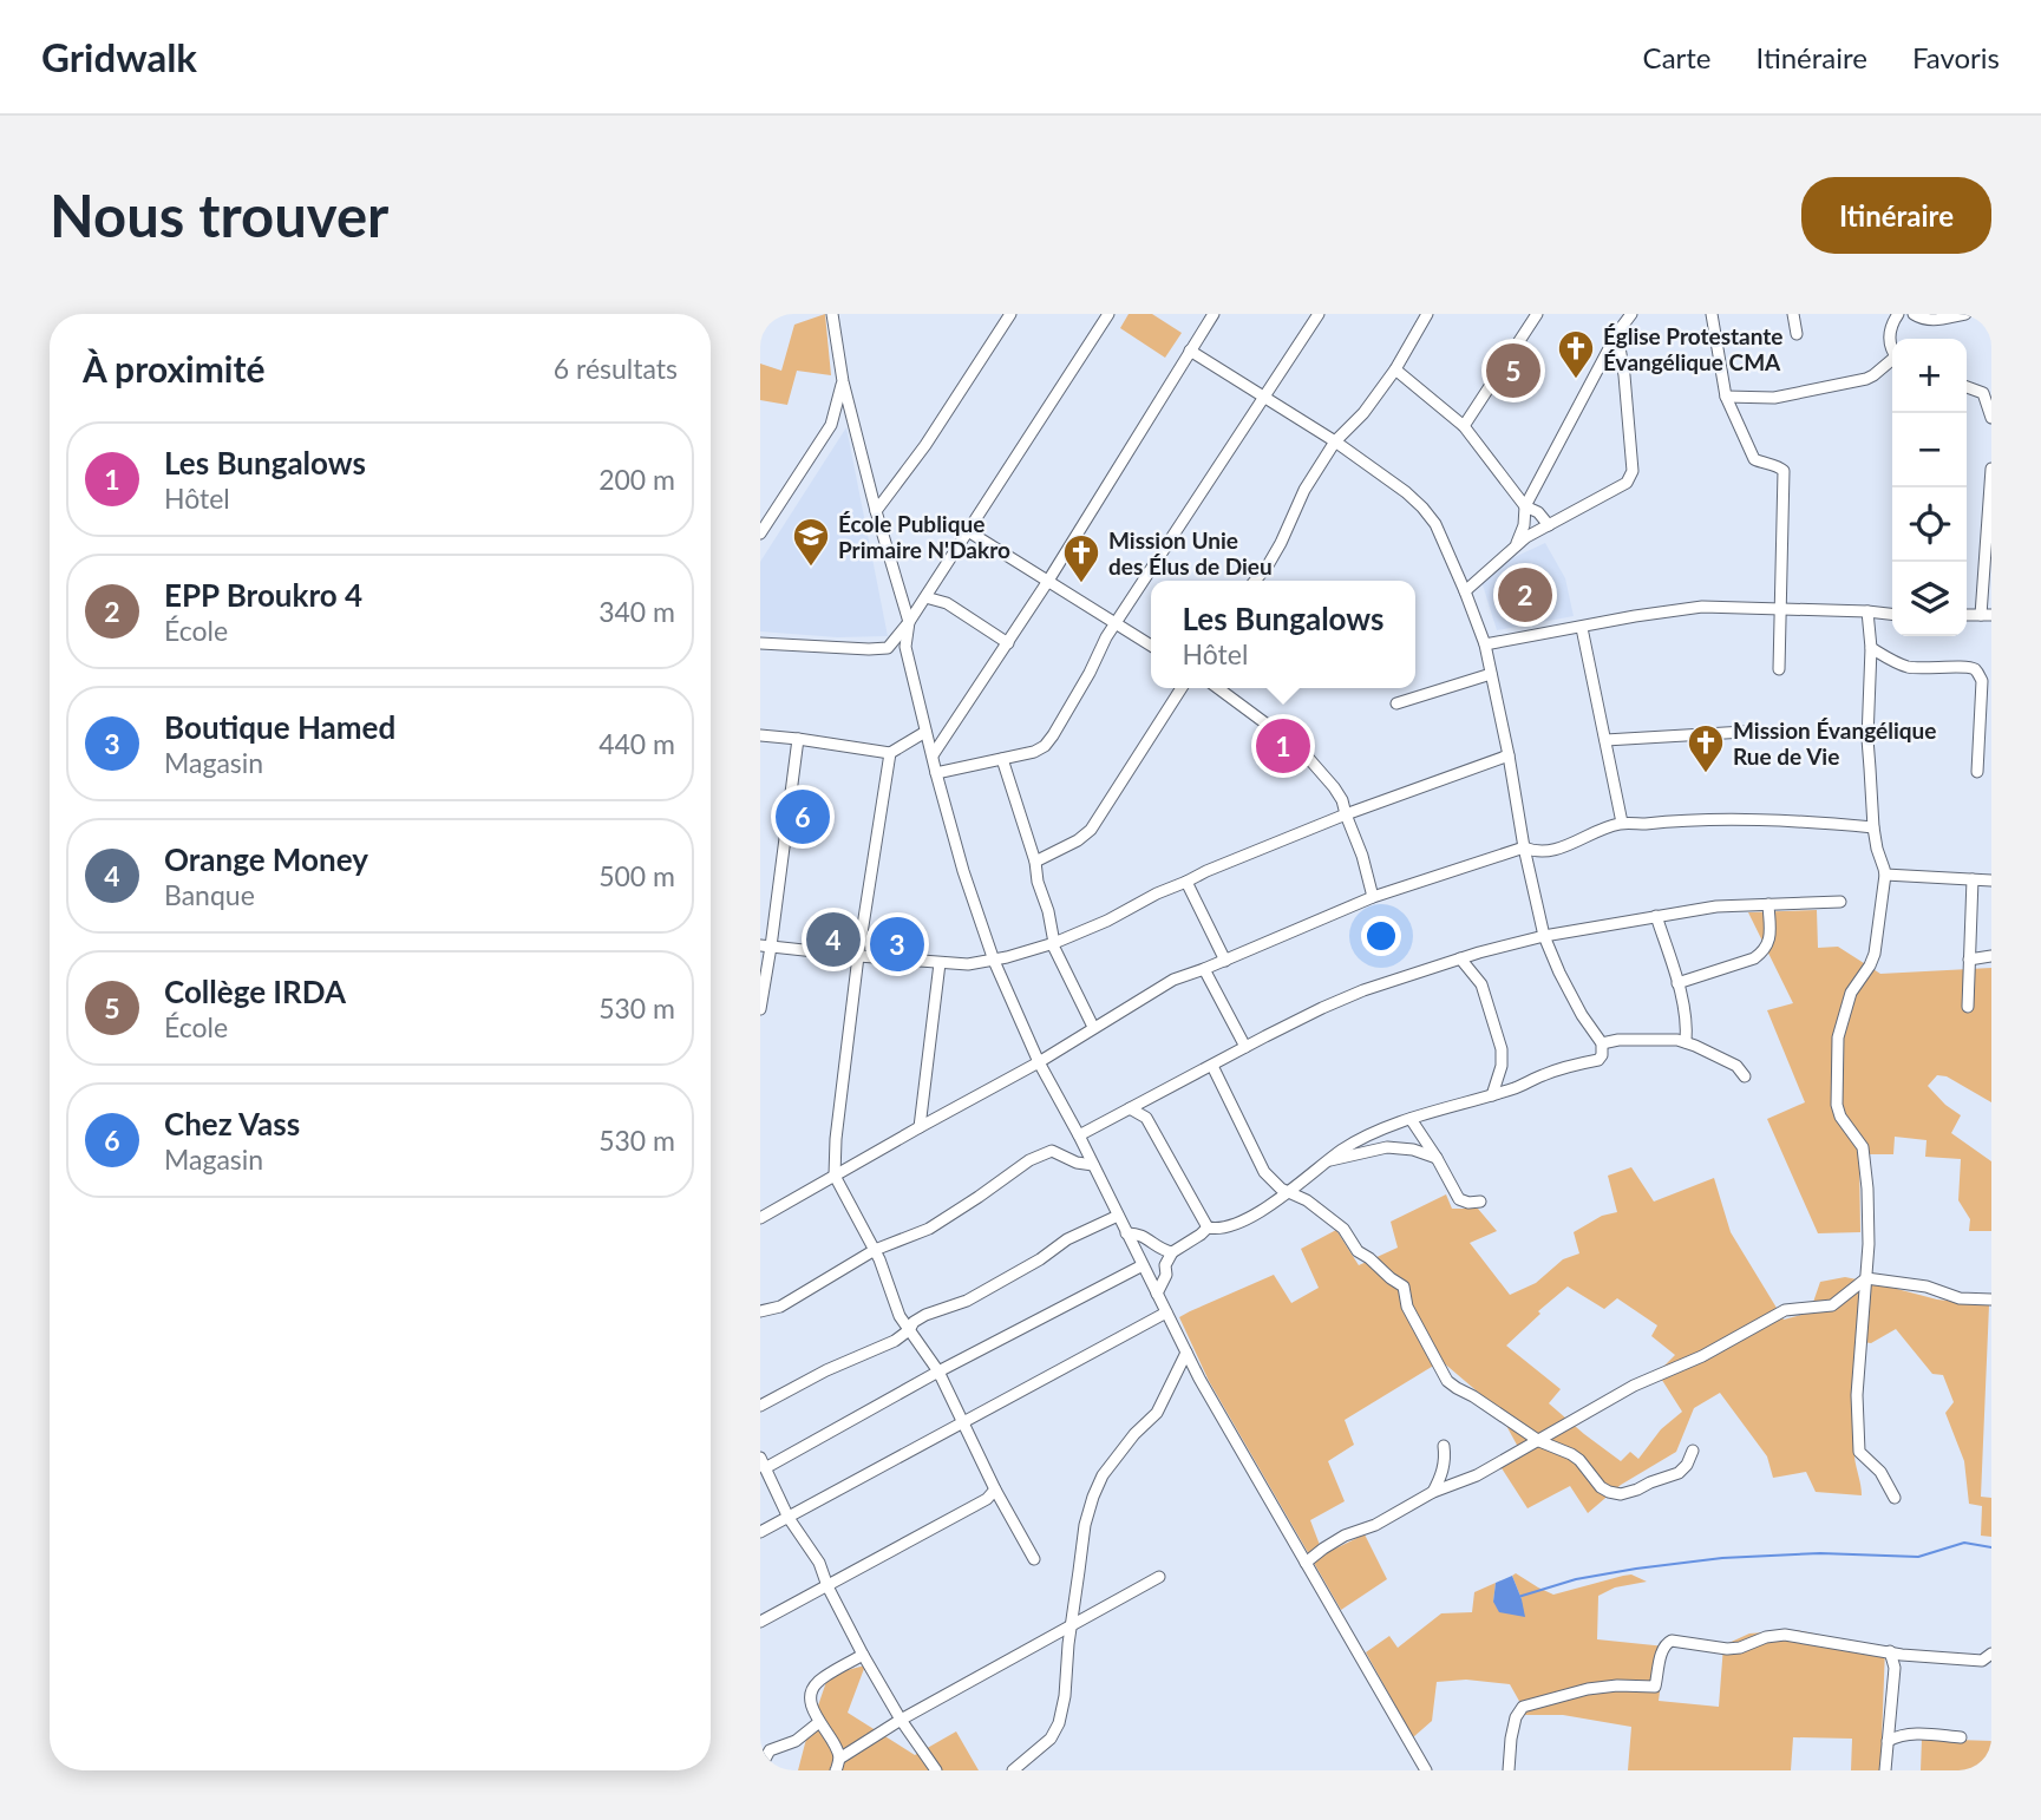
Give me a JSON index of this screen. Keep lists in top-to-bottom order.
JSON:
{
  "places": {
    "church": ["Église Protestante Évangélique CMA", "Mission Unie des Élus de Dieu", "Mission Évangélique Rue de Vie"],
    "school or university": ["École Publique Primaire N'Dakro"]
  },
  "page": {
    "header": "Gridwalk",
    "nav": ["Carte", "Itinéraire", "Favoris"],
    "buttons": "Itinéraire",
    "title": "Nous trouver",
    "heading": ["À proximité", "6 résultats"],
    "map_buttons": ["+", "−"],
    "pins": [
      "5",
      "2",
      "1",
      "6",
      "4",
      "3"
    ],
    "list": [
      {
        "mark": "1",
        "name": "Les Bungalows",
        "note": "Hôtel",
        "value": "200 m"
      },
      {
        "mark": "2",
        "name": "EPP Broukro 4",
        "note": "École",
        "value": "340 m"
      },
      {
        "mark": "3",
        "name": "Boutique Hamed",
        "note": "Magasin",
        "value": "440 m"
      },
      {
        "mark": "4",
        "name": "Orange Money",
        "note": "Banque",
        "value": "500 m"
      },
      {
        "mark": "5",
        "name": "Collège IRDA",
        "note": "École",
        "value": "530 m"
      },
      {
        "mark": "6",
        "name": "Chez Vass",
        "note": "Magasin",
        "value": "530 m"
      }
    ],
    "popup": ["Les Bungalows", "Hôtel"]
  }
}
